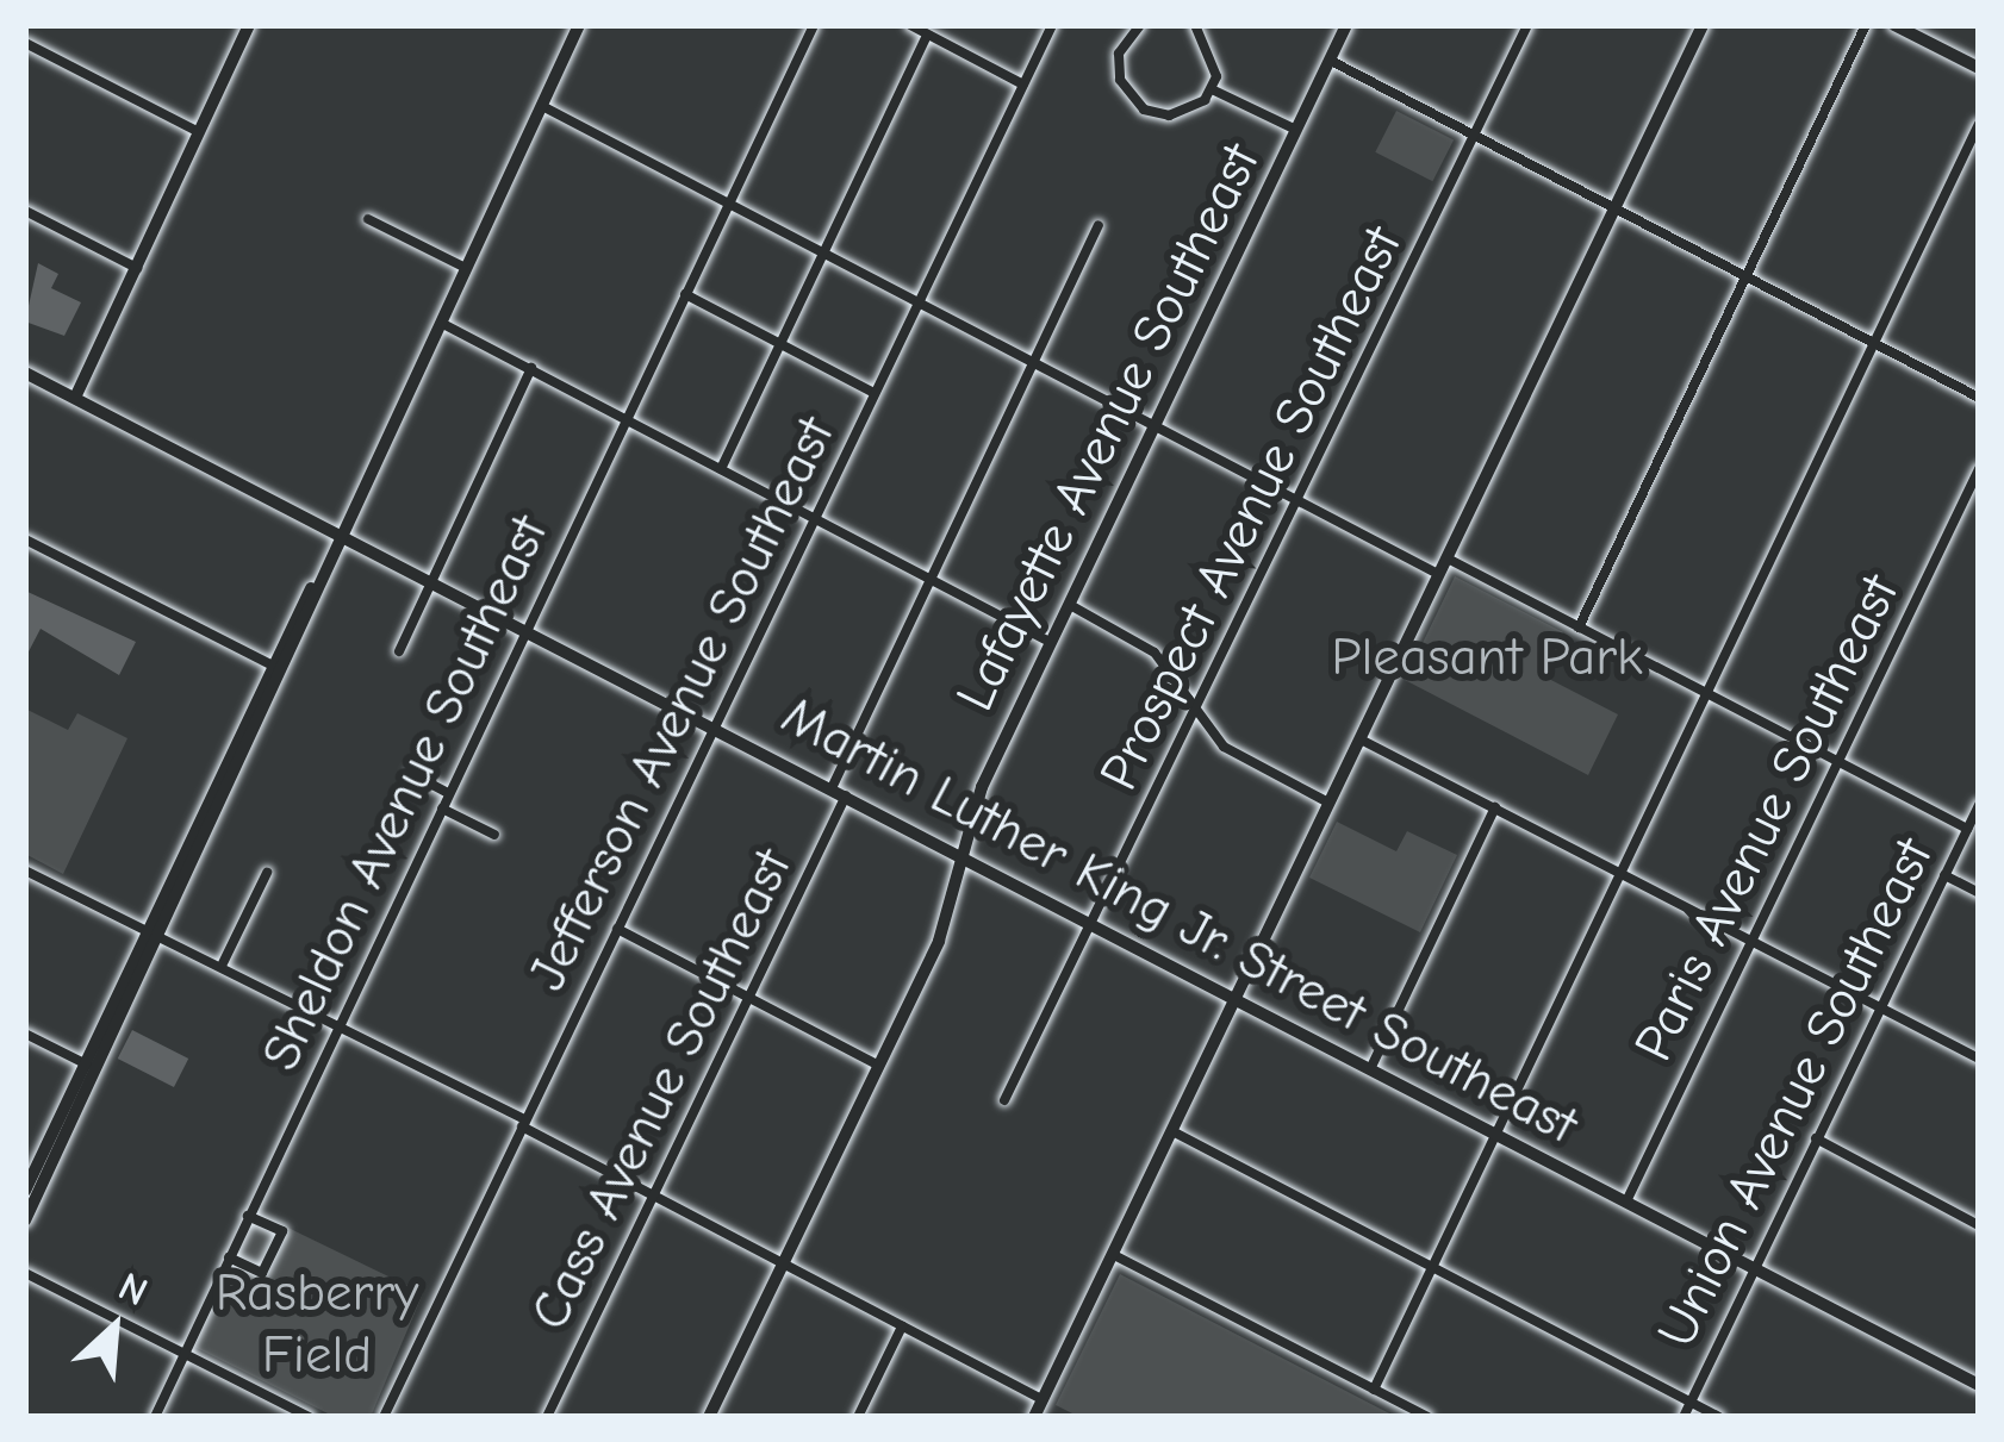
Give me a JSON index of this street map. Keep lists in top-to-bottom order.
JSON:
{
  "streets": {
    "main road": ["Lafayette Avenue Southeast", "Martin Luther King Jr. Street Southeast"],
    "street": [
      "Prospect Avenue Southeast",
      "Jefferson Avenue Southeast",
      "Sheldon Avenue Southeast",
      "Paris Avenue Southeast",
      "Cass Avenue Southeast",
      "Union Avenue Southeast"
    ]
  },
  "crossings": [
    ["Lafayette Avenue Southeast", "Martin Luther King Jr. Street Southeast"],
    ["Prospect Avenue Southeast", "Martin Luther King Jr. Street Southeast"],
    ["Jefferson Avenue Southeast", "Martin Luther King Jr. Street Southeast"],
    ["Sheldon Avenue Southeast", "Martin Luther King Jr. Street Southeast"],
    ["Paris Avenue Southeast", "Martin Luther King Jr. Street Southeast"],
    ["Martin Luther King Jr. Street Southeast", "Cass Avenue Southeast"],
    ["Martin Luther King Jr. Street Southeast", "Union Avenue Southeast"]
  ],
  "parks": ["Pleasant Park", "Rasberry Field"],
  "north": "top right"
}
